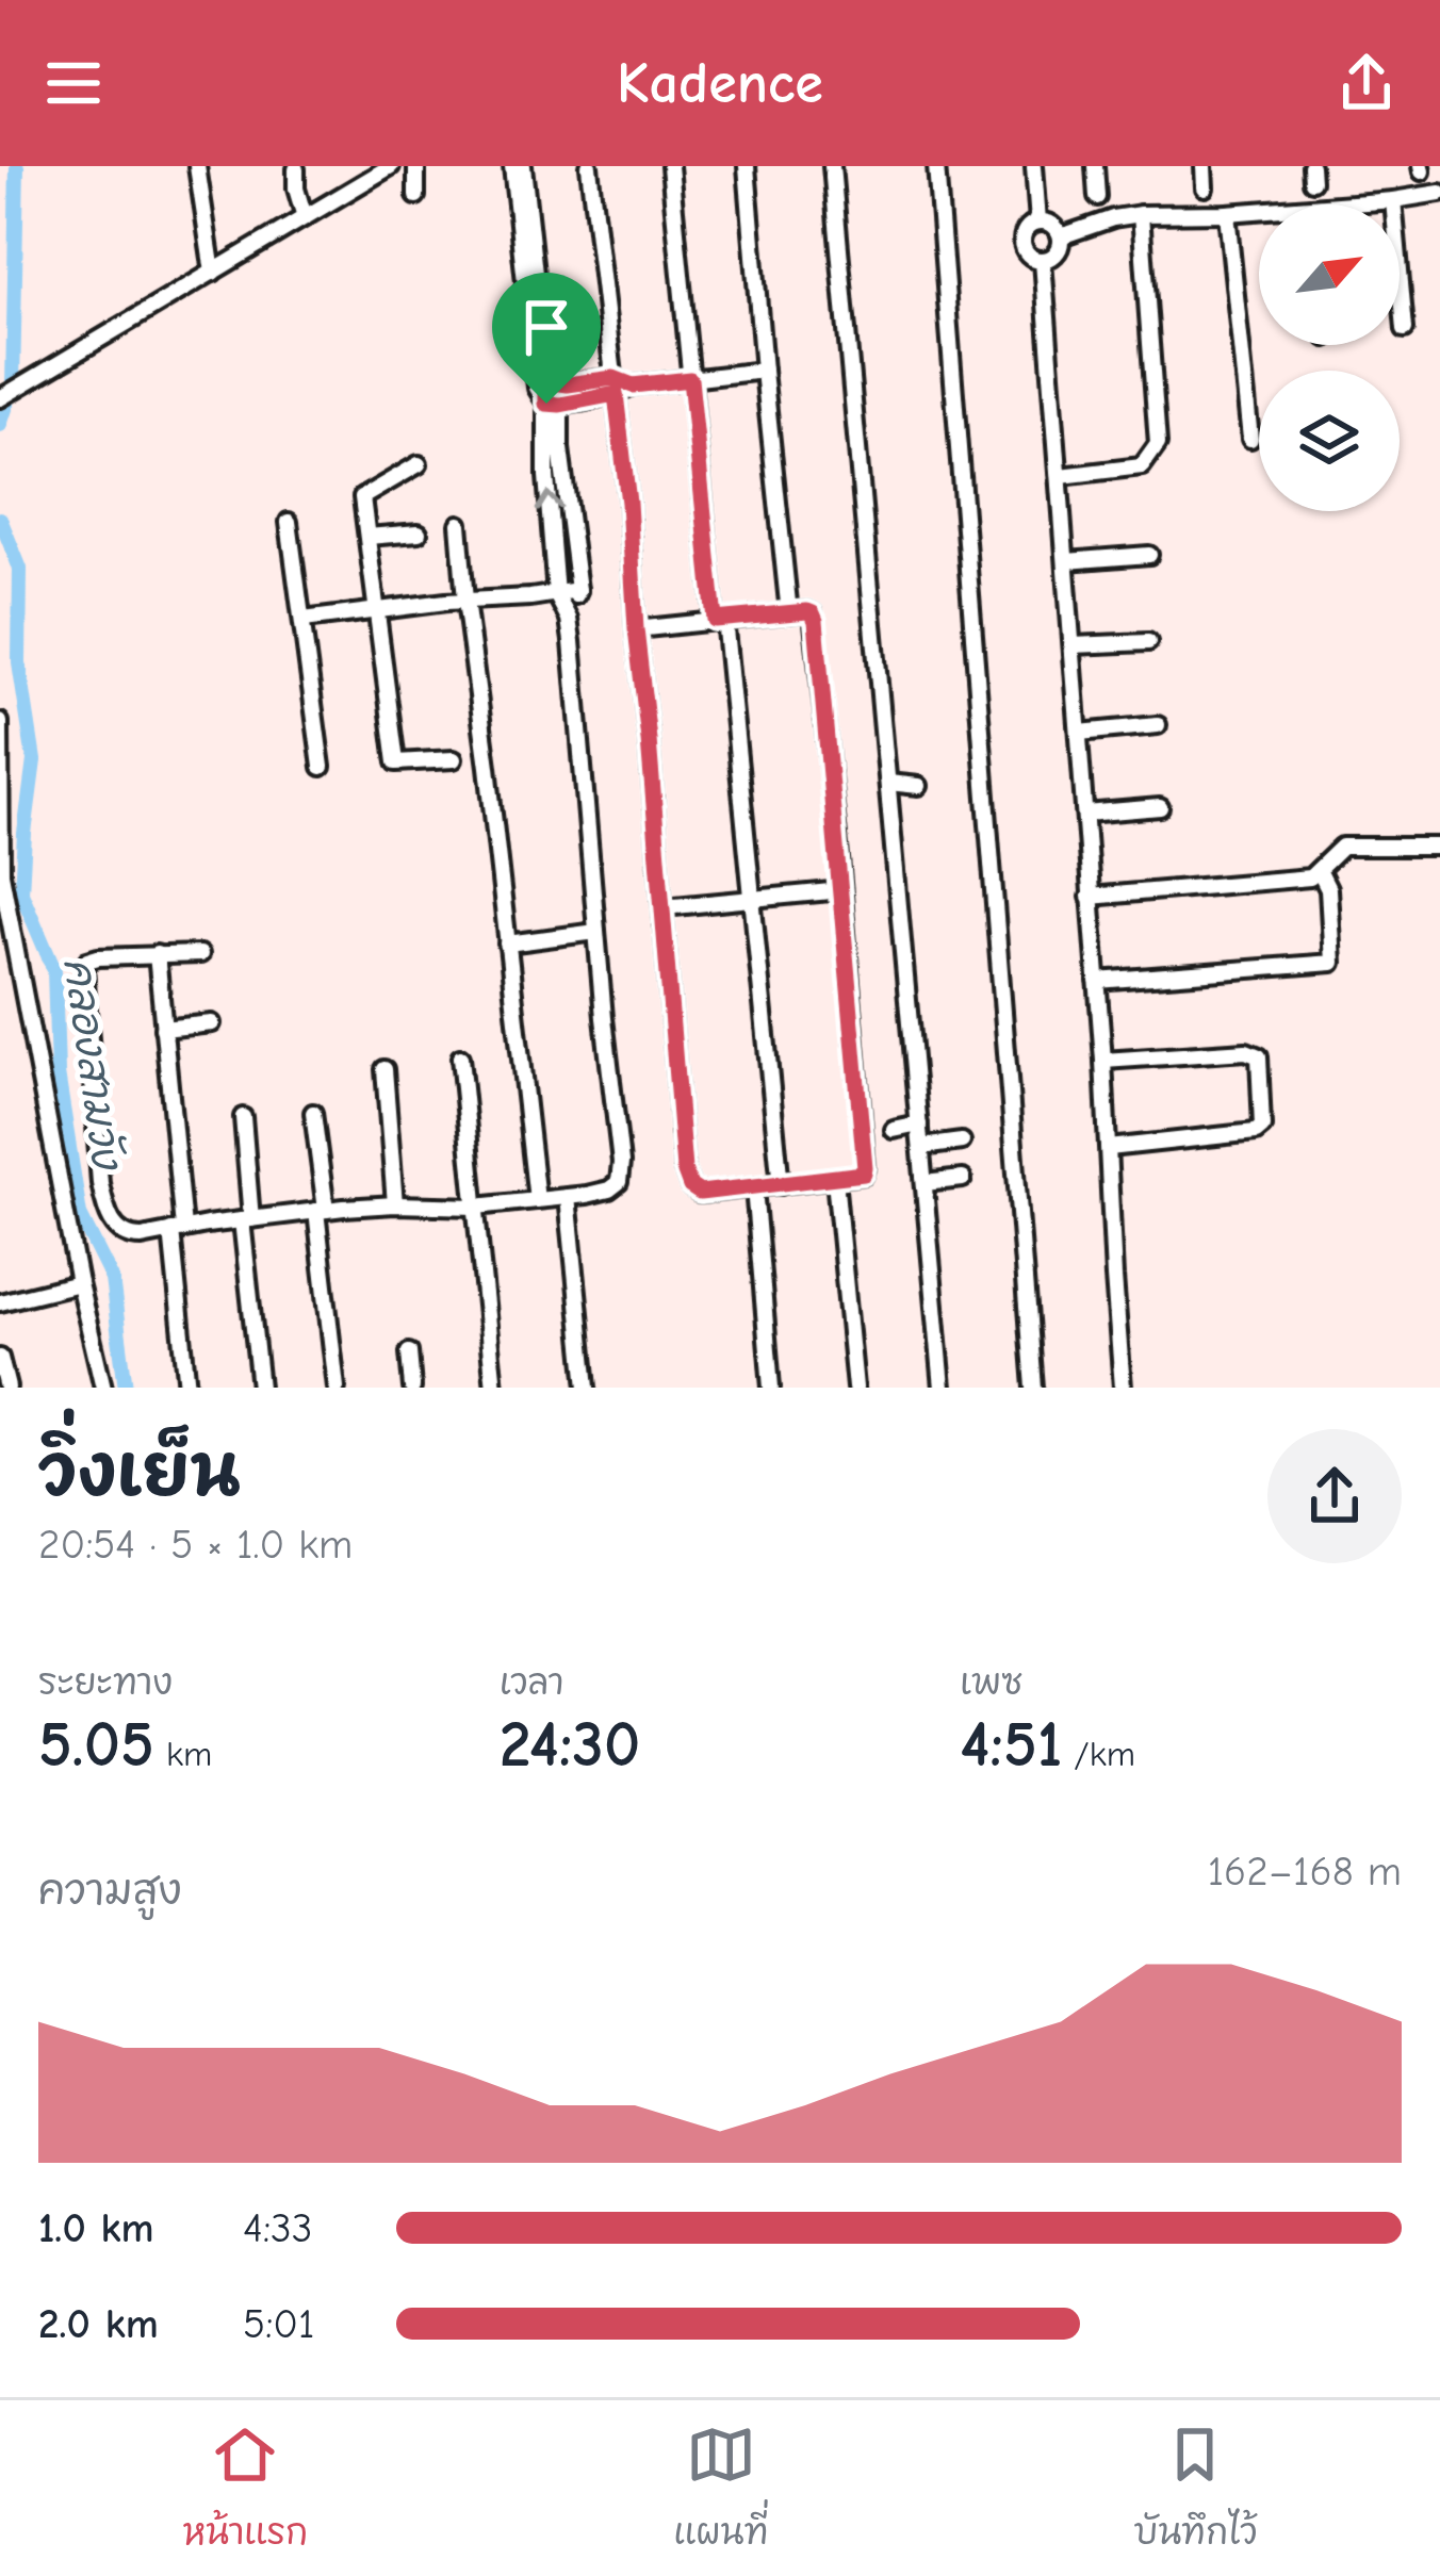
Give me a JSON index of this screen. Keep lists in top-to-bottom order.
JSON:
{
  "water": ["คลองสามวัง"],
  "north": "top right",
  "page": {
    "header": "Kadence",
    "heading": ["วิ่งเย็น", "20:54 · 5 × 1.0 km"],
    "stats": [
      ["ระยะทาง", "5.05 km"],
      ["เวลา", "24:30"],
      ["เพซ", "4:51 /km"]
    ],
    "chart": ["ความสูง", "162–168 m"],
    "list": [
      {
        "name": "1.0 km",
        "note": "4:33"
      },
      {
        "name": "2.0 km",
        "note": "5:01"
      }
    ],
    "tabs": ["หน้าแรก", "แผนที่", "บันทึกไว้"]
  }
}
